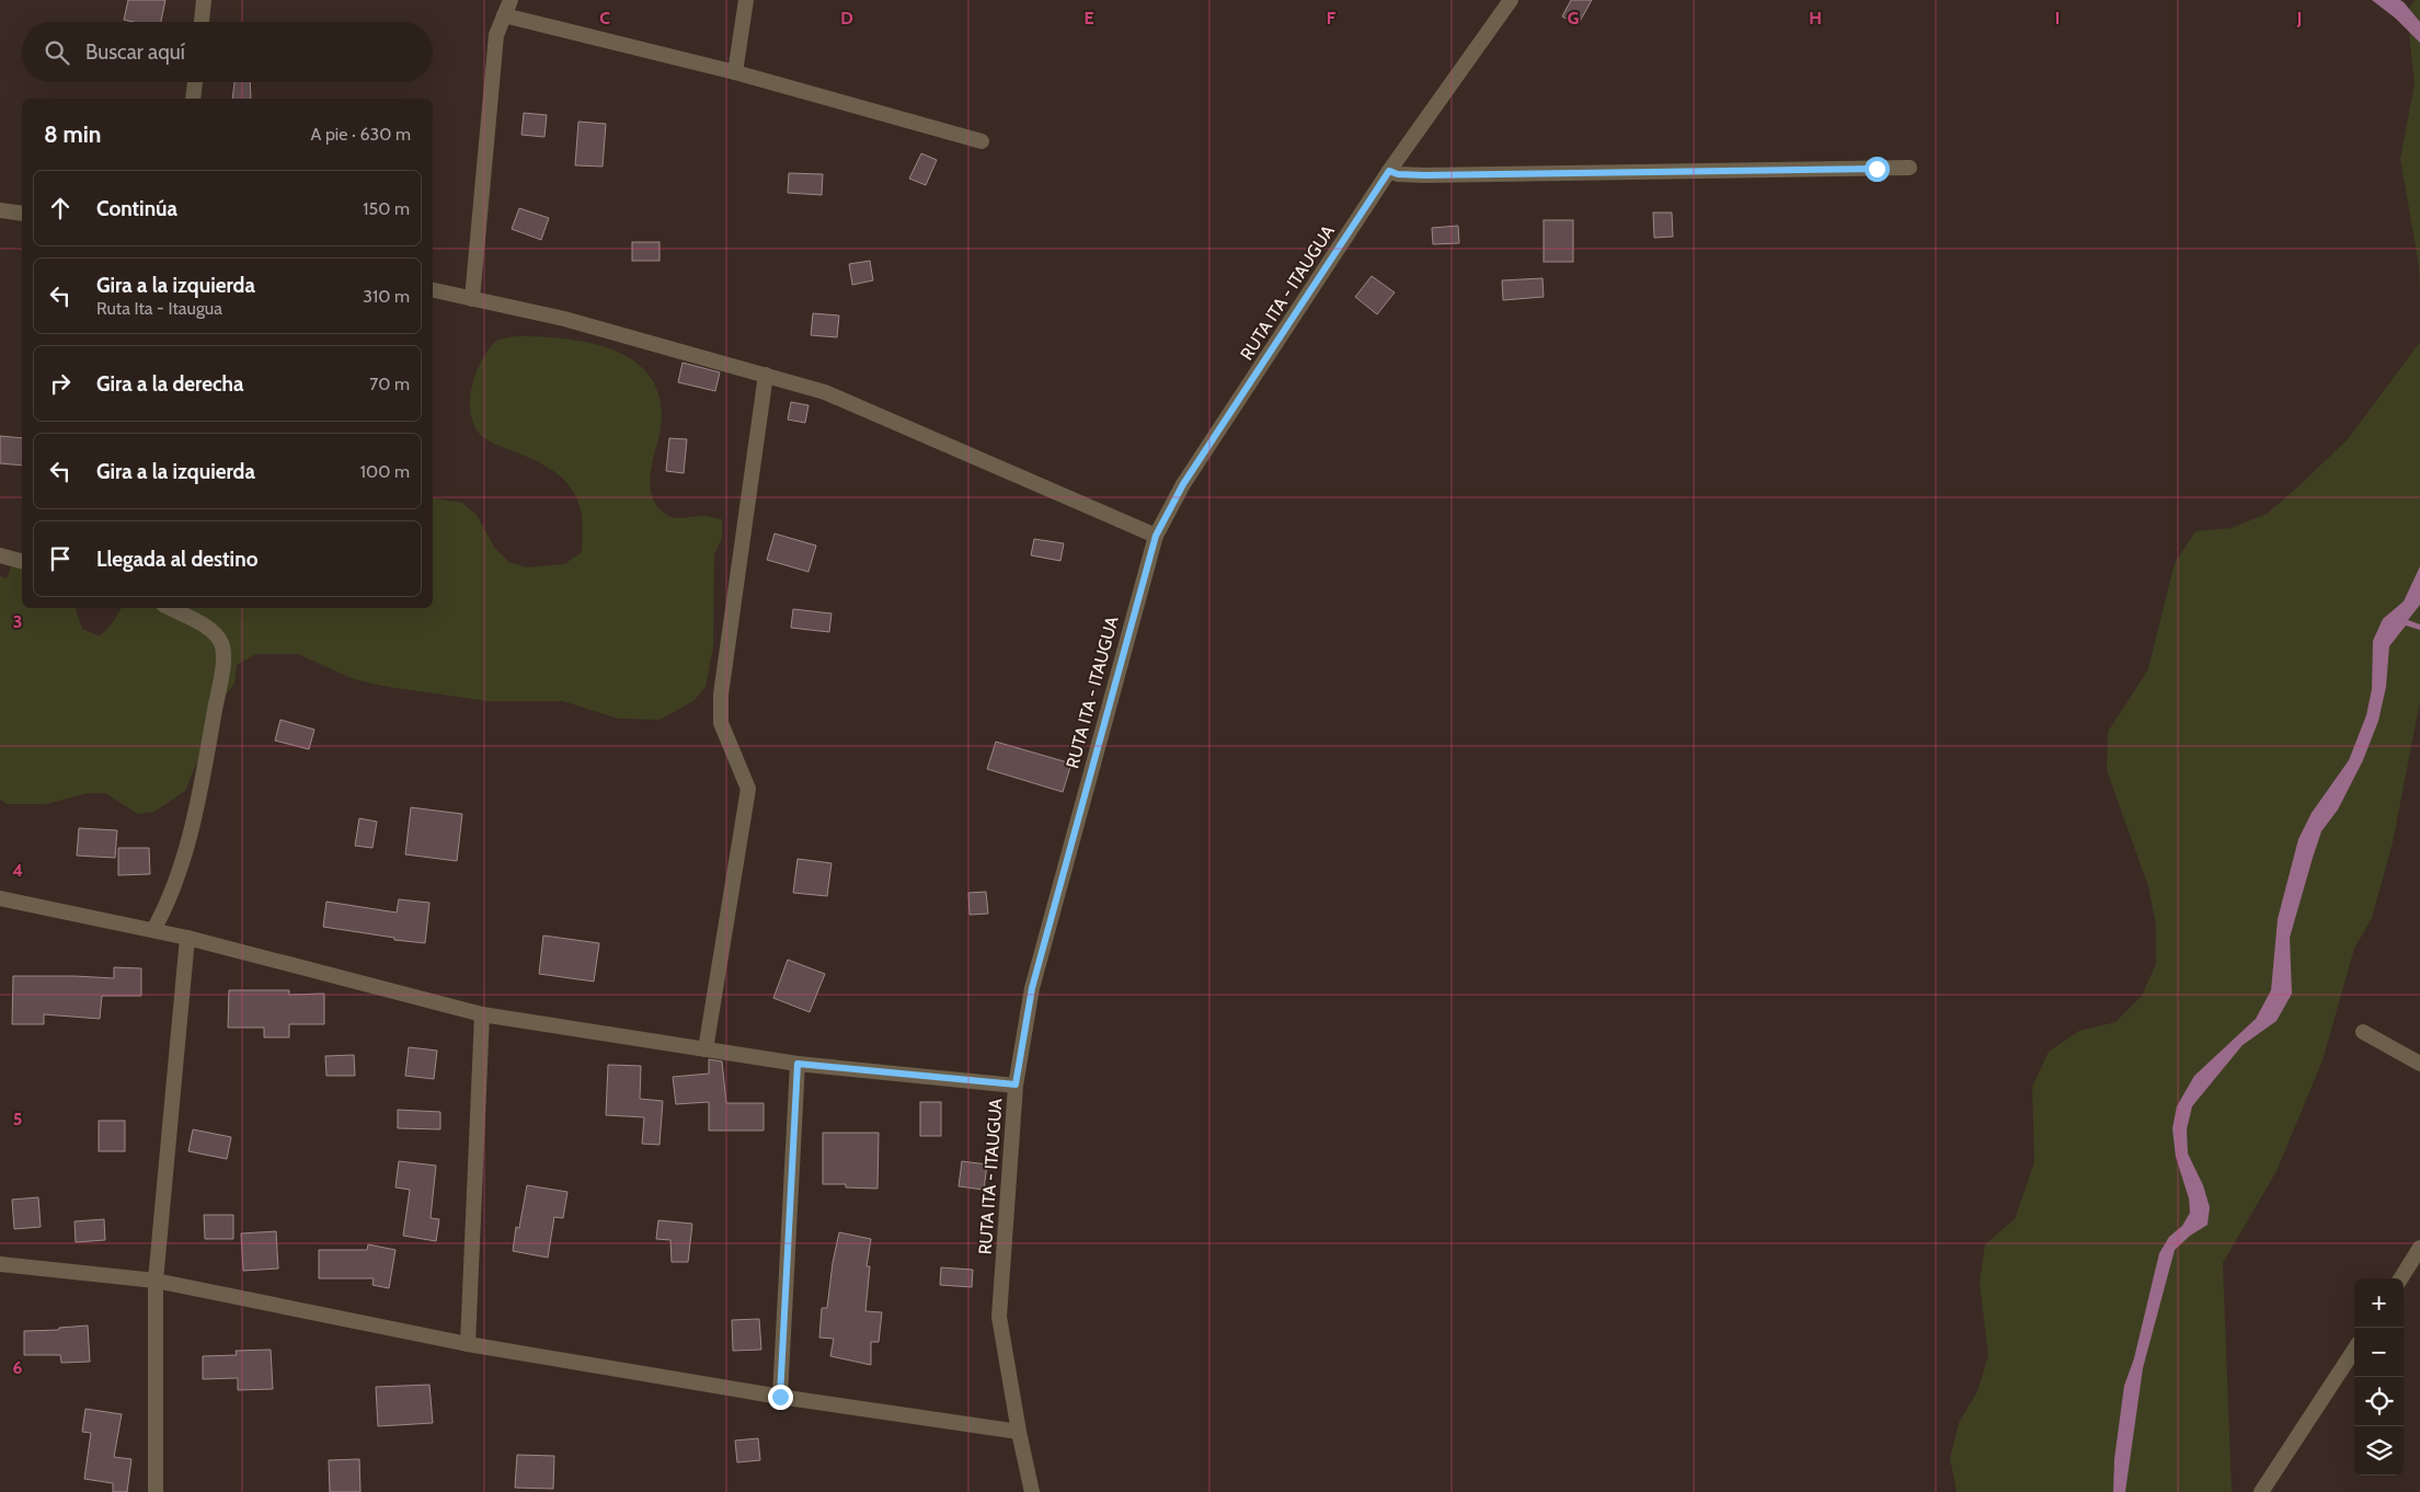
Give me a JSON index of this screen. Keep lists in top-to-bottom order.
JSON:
{
  "streets": {
    "street": ["RUTA ITA - ITAUGUA"]
  },
  "page": {
    "search": "Buscar aquí",
    "heading": ["8 min", "A pie · 630 m"],
    "list": [
      ["Continúa", "150 m"],
      ["Gira a la izquierda", "Ruta Ita - Itaugua", "310 m"],
      ["Gira a la derecha", "70 m"],
      ["Gira a la izquierda", "100 m"],
      "Llegada al destino"
    ],
    "map_buttons": ["+", "−"]
  },
  "grid": {
    "columns": [
      "C",
      "D",
      "E",
      "F",
      "G",
      "H",
      "I",
      "J"
    ],
    "rows": [
      "3",
      "4",
      "5",
      "6"
    ]
  }
}
